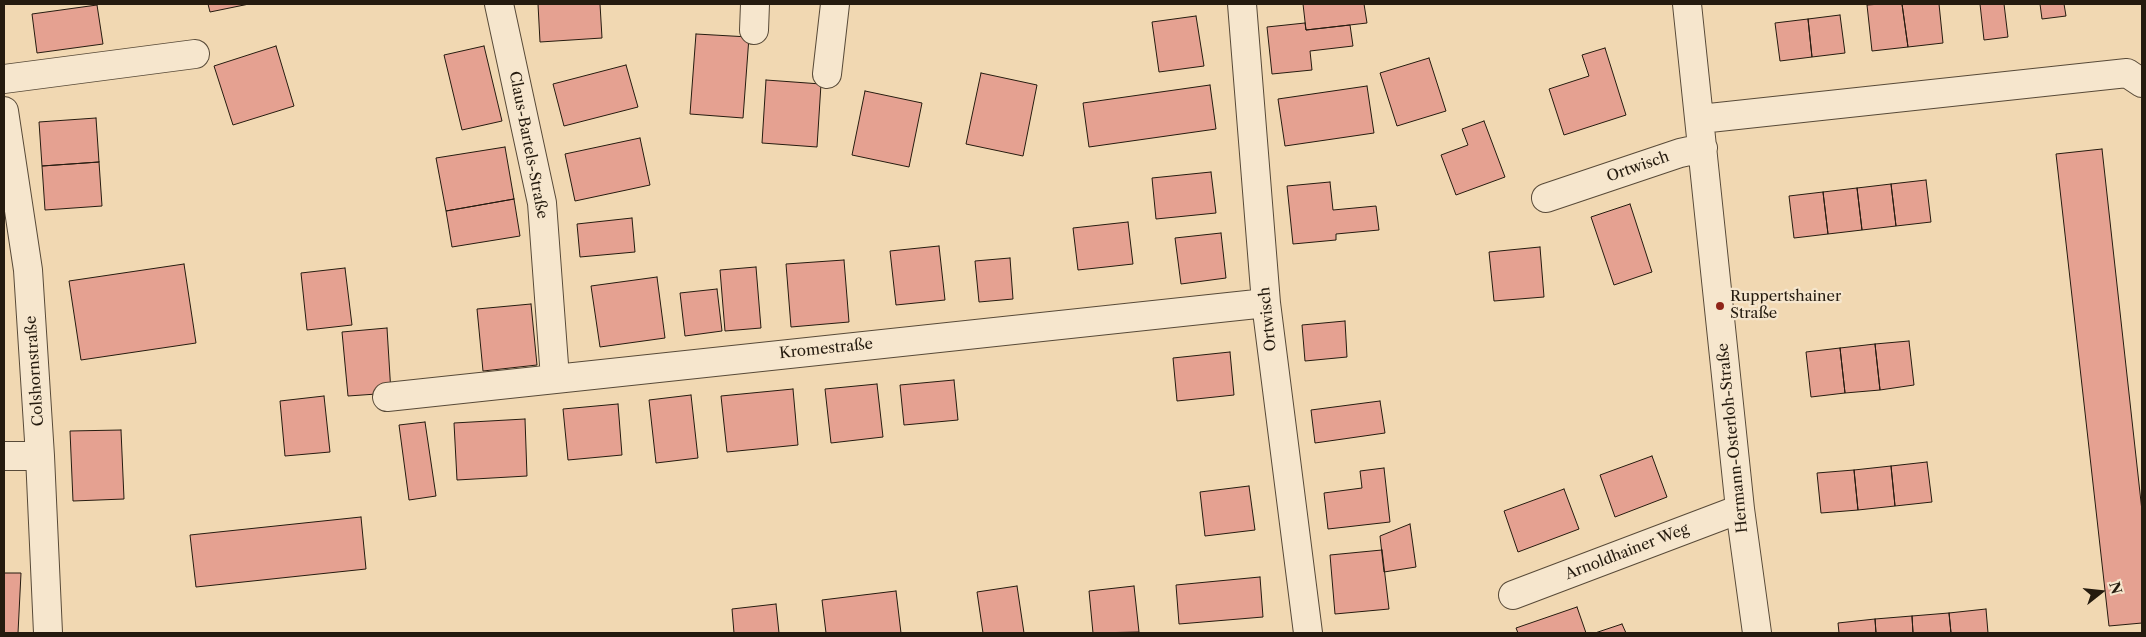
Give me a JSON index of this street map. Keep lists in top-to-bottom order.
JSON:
{
  "streets": {
    "street": [
      "Claus-Bartels-Straße",
      "Ortwisch",
      "Kromestraße",
      "Colshornstraße",
      "Hermann-Osterloh-Straße",
      "Arnoldhainer Weg"
    ]
  },
  "crossings": [
    ["Claus-Bartels-Straße", "Kromestraße"],
    ["Ortwisch", "Kromestraße"],
    ["Ortwisch", "Hermann-Osterloh-Straße"],
    ["Hermann-Osterloh-Straße", "Arnoldhainer Weg"]
  ],
  "places": ["Ruppertshainer Straße"],
  "north": "right"
}
